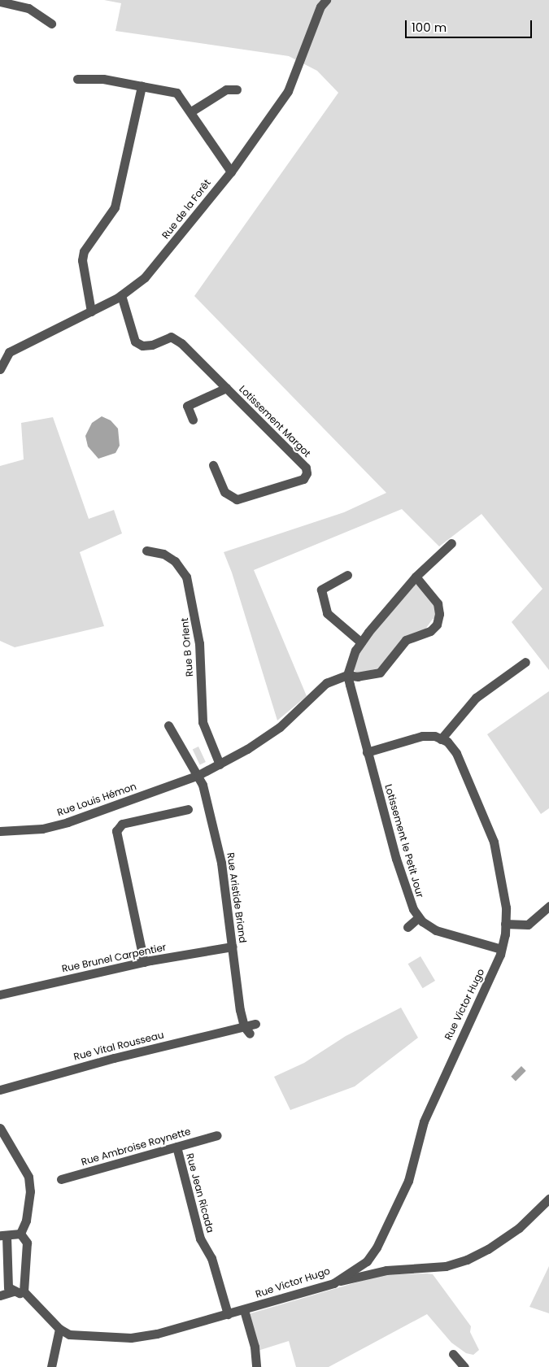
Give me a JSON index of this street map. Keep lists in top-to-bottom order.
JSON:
{
  "streets": {
    "street": [
      "Rue de la Forêt",
      "Lotissement Margot",
      "Rue B Orlent",
      "Rue Louis Hémon",
      "Lotissement le Petit Jour",
      "Rue Aristide Briand",
      "Rue Brunel Carpentier",
      "Rue Victor Hugo",
      "Rue Vital Rousseau",
      "Rue Ambroise Roynette",
      "Rue Jean Ricada"
    ]
  },
  "crossings": [
    ["Rue de la Forêt", "Lotissement Margot"],
    ["Rue B Orlent", "Rue Louis Hémon"],
    ["Rue Louis Hémon", "Lotissement le Petit Jour"],
    ["Rue Louis Hémon", "Rue Aristide Briand"],
    ["Lotissement le Petit Jour", "Rue Victor Hugo"],
    ["Rue Aristide Briand", "Rue Brunel Carpentier"],
    ["Rue Aristide Briand", "Rue Vital Rousseau"],
    ["Rue Victor Hugo", "Rue Jean Ricada"],
    ["Rue Ambroise Roynette", "Rue Jean Ricada"]
  ],
  "scale_bar": "100 m"
}
